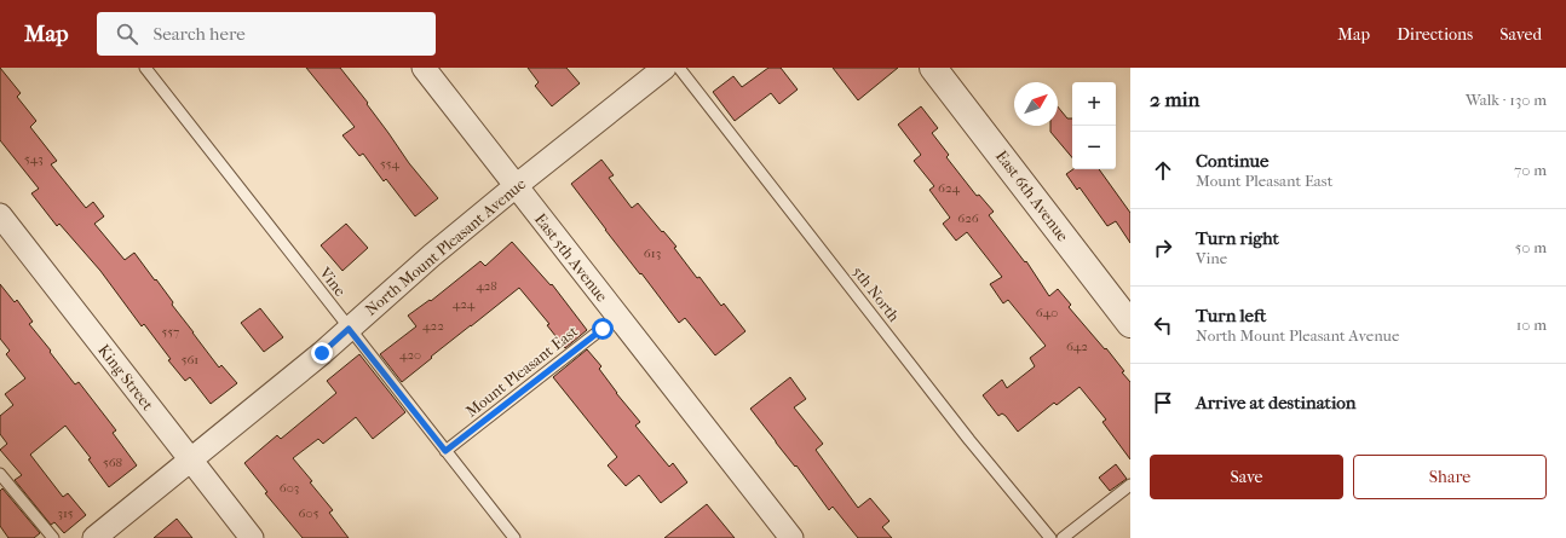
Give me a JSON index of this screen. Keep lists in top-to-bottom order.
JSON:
{
  "streets": {
    "street": [
      "East 6th Avenue",
      "North Mount Pleasant Avenue",
      "East 5th Avenue",
      "King Street"
    ],
    "lane": ["Vine", "5th North", "Mount Pleasant East"]
  },
  "crossings": [
    ["North Mount Pleasant Avenue", "East 5th Avenue"],
    ["North Mount Pleasant Avenue", "Vine"],
    ["North Mount Pleasant Avenue", "King Street"],
    ["East 5th Avenue", "Mount Pleasant East"],
    ["Vine", "Mount Pleasant East"]
  ],
  "house_numbers": [
    "543",
    "554",
    "624",
    "626",
    "613",
    "428",
    "424",
    "640",
    "422",
    "557",
    "642",
    "420",
    "561",
    "568",
    "603",
    "315",
    "605"
  ],
  "north": "top right",
  "page": {
    "header": "Map",
    "search": "Search here",
    "nav": ["Map", "Directions", "Saved"],
    "heading": ["2 min", "Walk · 130 m"],
    "map_buttons": ["+", "−"],
    "list": [
      ["Continue", "Mount Pleasant East", "70 m"],
      ["Turn right", "Vine", "50 m"],
      ["Turn left", "North Mount Pleasant Avenue", "10 m"],
      "Arrive at destination"
    ],
    "buttons": ["Save", "Share"]
  }
}
